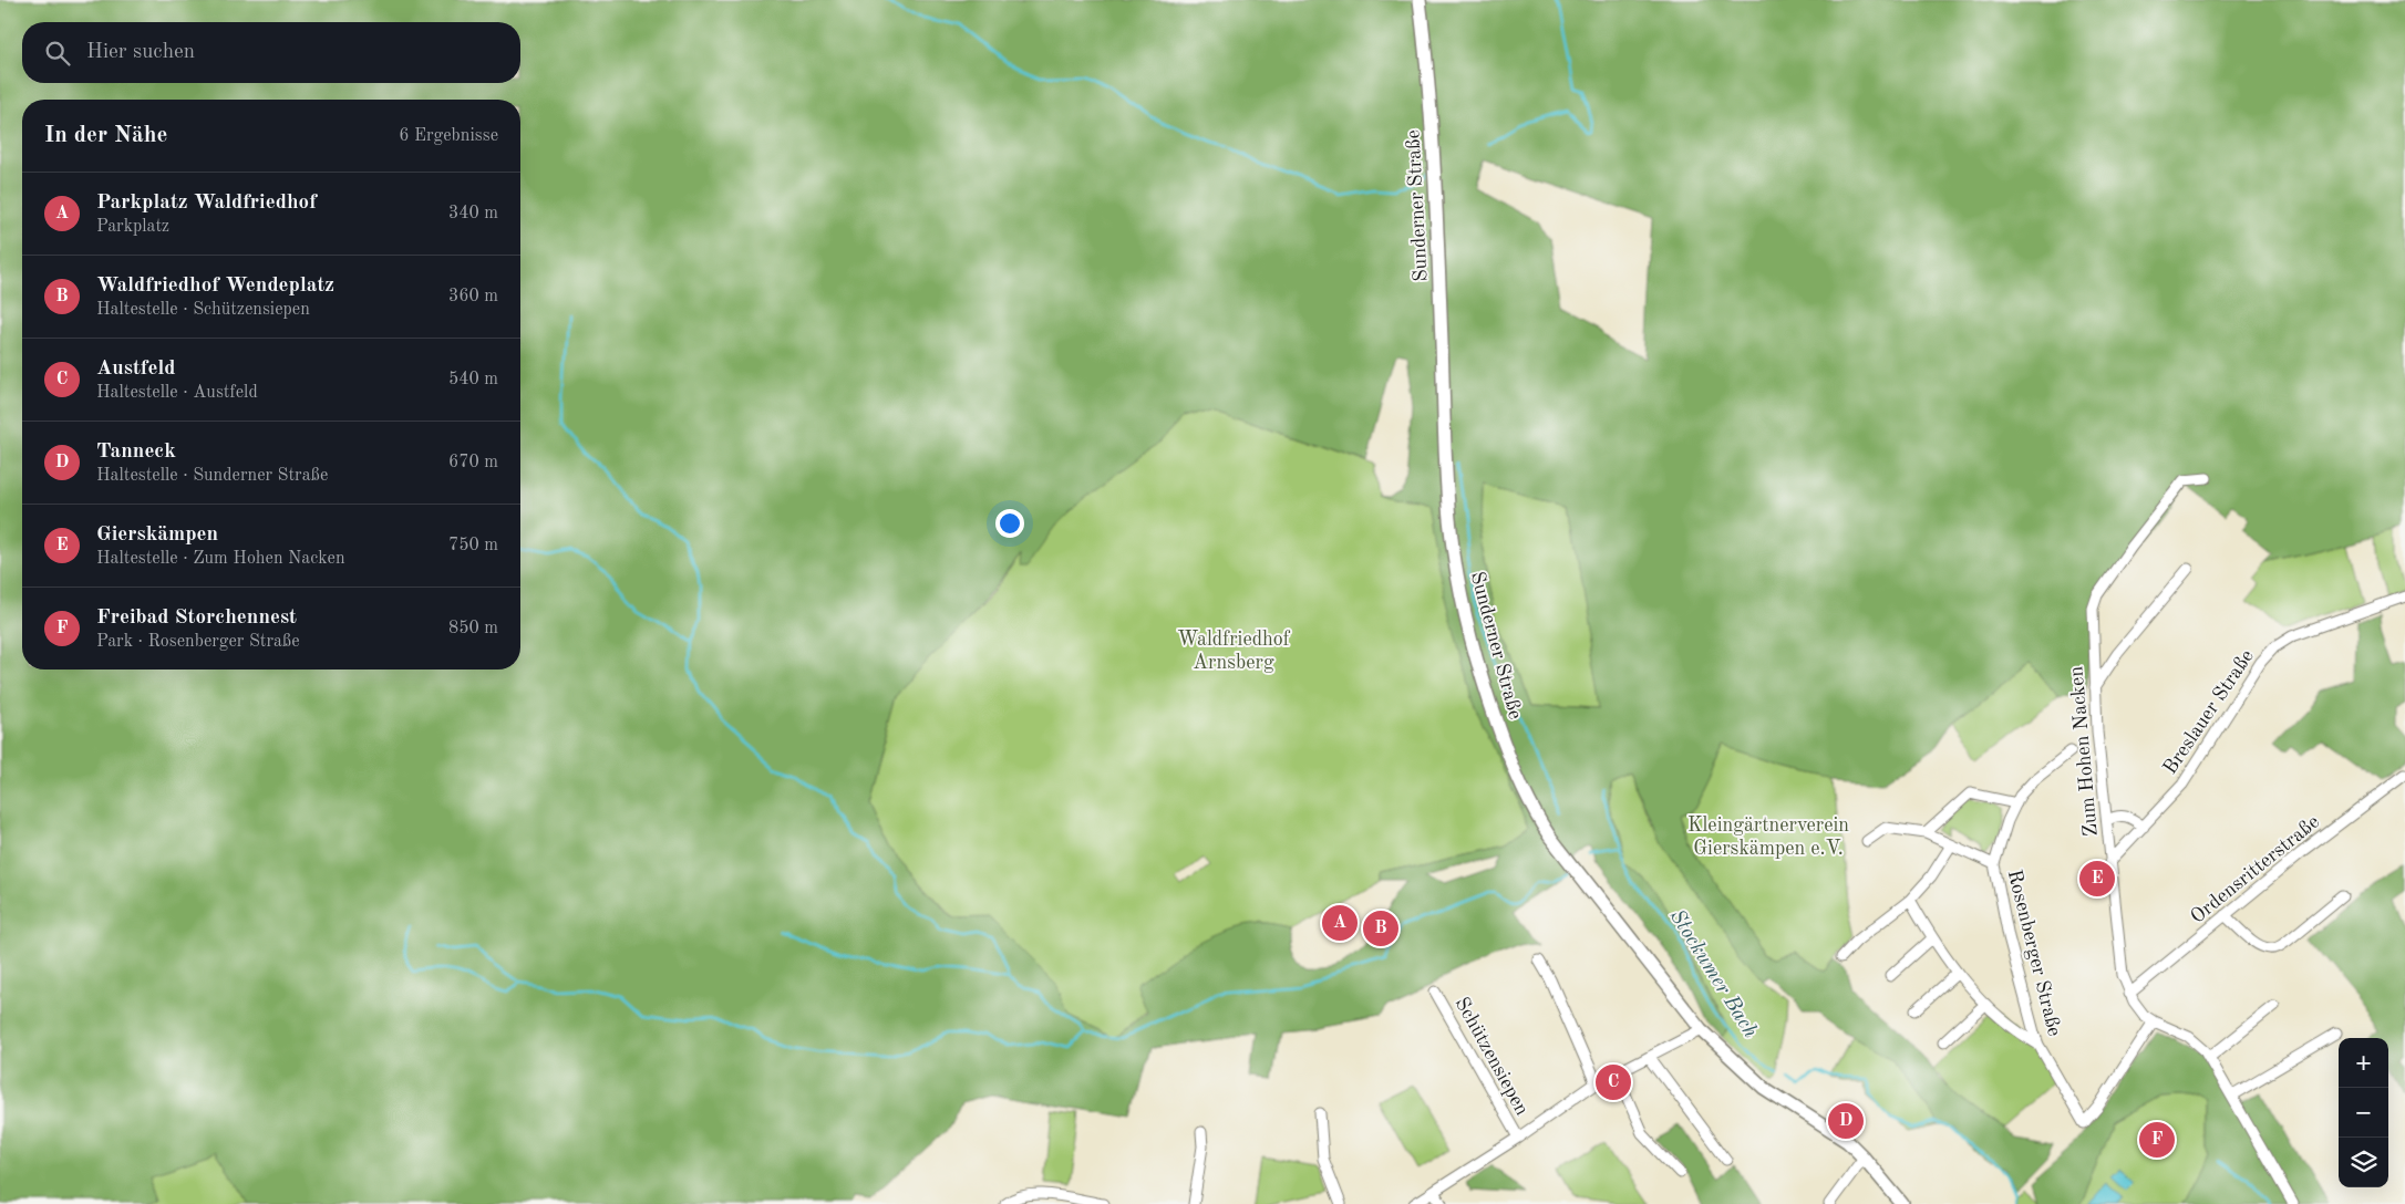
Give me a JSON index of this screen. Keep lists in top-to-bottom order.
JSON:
{
  "streets": {
    "main road": ["Sunderner Straße"],
    "street": [
      "Breslauer Straße",
      "Zum Hohen Nacken",
      "Ordensritterstraße",
      "Rosenberger Straße",
      "Schützensiepen"
    ]
  },
  "crossings": [
    ["Breslauer Straße", "Zum Hohen Nacken"],
    ["Zum Hohen Nacken", "Ordensritterstraße"],
    ["Zum Hohen Nacken", "Rosenberger Straße"]
  ],
  "water": ["Stockumer Bach"],
  "parks": ["Waldfriedhof Arnsberg", "Kleingärtnerverein Gierskämpen e.V."],
  "page": {
    "search": "Hier suchen",
    "heading": ["In der Nähe", "6 Ergebnisse"],
    "list": [
      {
        "mark": "A",
        "name": "Parkplatz Waldfriedhof",
        "note": "Parkplatz",
        "value": "340 m"
      },
      {
        "mark": "B",
        "name": "Waldfriedhof Wendeplatz",
        "note": "Haltestelle · Schützensiepen",
        "value": "360 m"
      },
      {
        "mark": "C",
        "name": "Austfeld",
        "note": "Haltestelle · Austfeld",
        "value": "540 m"
      },
      {
        "mark": "D",
        "name": "Tanneck",
        "note": "Haltestelle · Sunderner Straße",
        "value": "670 m"
      },
      {
        "mark": "E",
        "name": "Gierskämpen",
        "note": "Haltestelle · Zum Hohen Nacken",
        "value": "750 m"
      },
      {
        "mark": "F",
        "name": "Freibad Storchennest",
        "note": "Park · Rosenberger Straße",
        "value": "850 m"
      }
    ],
    "pins": [
      "E",
      "A",
      "B",
      "C",
      "D",
      "F"
    ],
    "map_buttons": ["+", "−"]
  }
}
